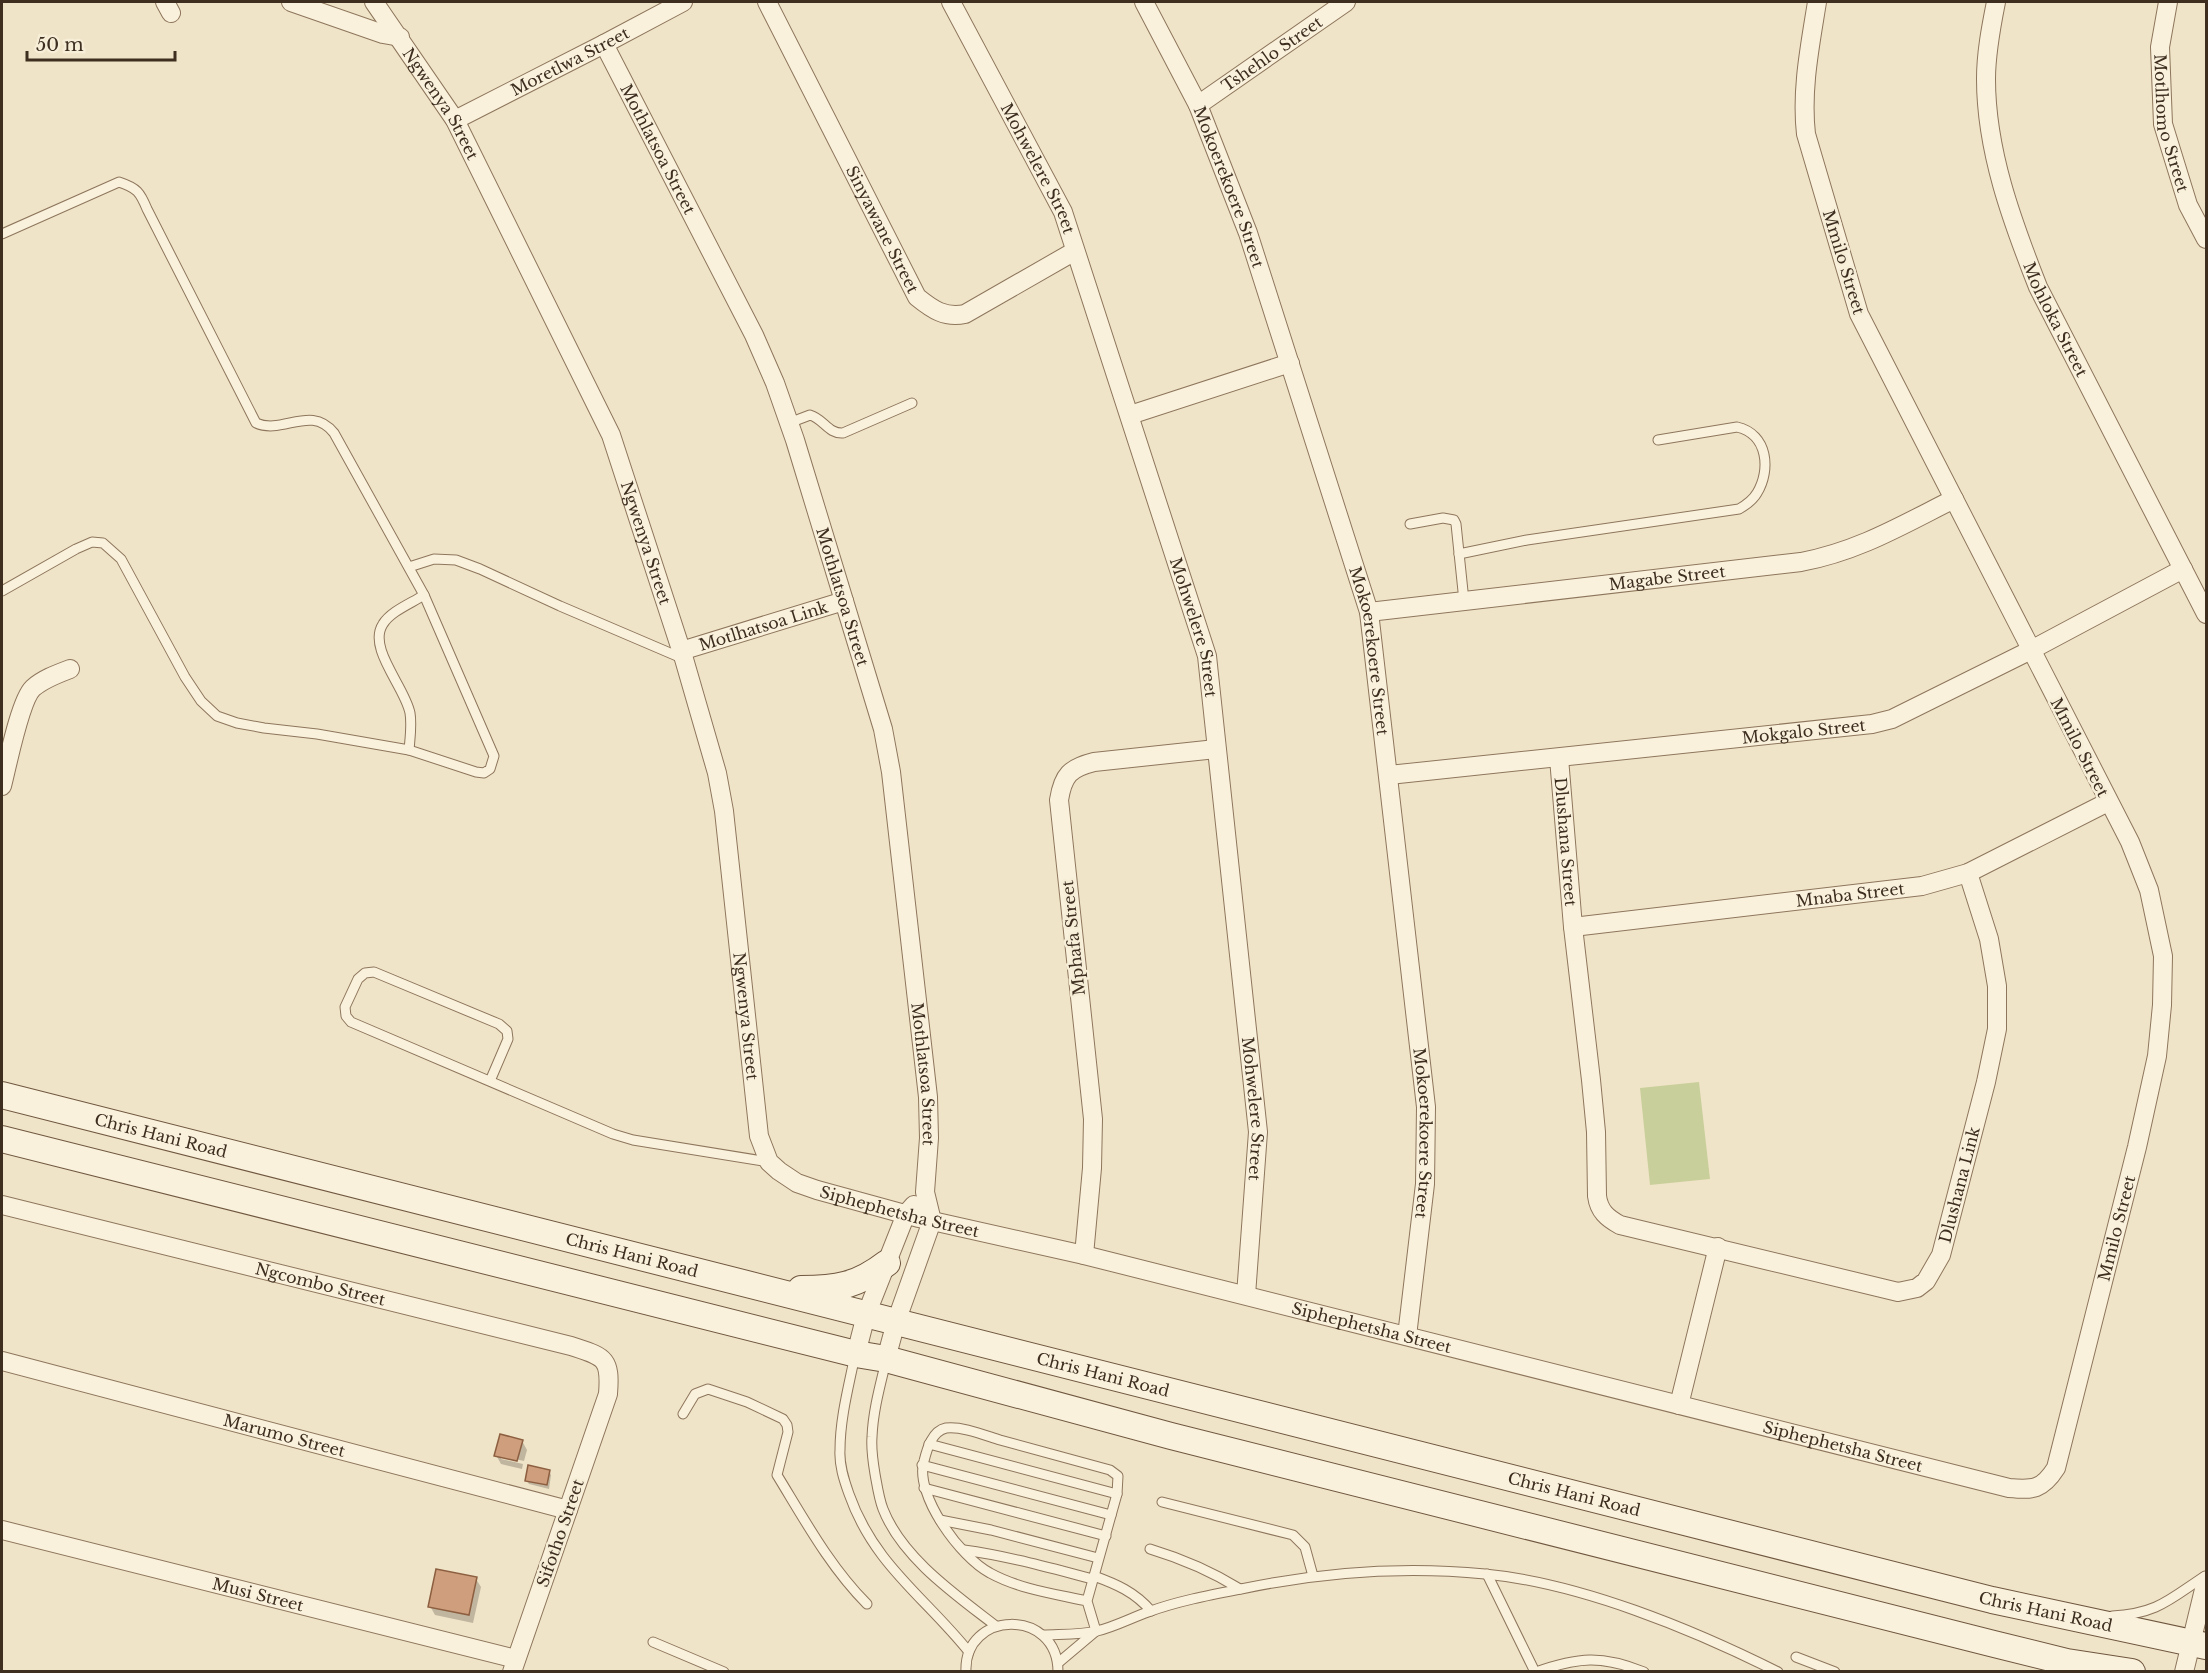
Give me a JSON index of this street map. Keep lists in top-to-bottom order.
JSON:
{
  "streets": {
    "main road": ["Chris Hani Road"],
    "street": [
      "Tshehlo Street",
      "Moretlwa Street",
      "Ngwenya Street",
      "Motlhomo Street",
      "Mothlatsoa Street",
      "Mohwelere Street",
      "Mokoerekoere Street",
      "Sinyawane Street",
      "Mmilo Street",
      "Mohloka Street",
      "Magabe Street",
      "Motlhatsoa Link",
      "Mokgalo Street",
      "Dlushana Street",
      "Mnaba Street",
      "Mphafa Street",
      "Dlushana Link",
      "Siphephetsha Street",
      "Ngcombo Street",
      "Marumo Street",
      "Sifotho Street",
      "Musi Street"
    ]
  },
  "crossings": [
    ["Tshehlo Street", "Mokoerekoere Street"],
    ["Moretlwa Street", "Ngwenya Street"],
    ["Moretlwa Street", "Mothlatsoa Street"],
    ["Ngwenya Street", "Motlhatsoa Link"],
    ["Ngwenya Street", "Siphephetsha Street"],
    ["Mothlatsoa Street", "Motlhatsoa Link"],
    ["Mothlatsoa Street", "Siphephetsha Street"],
    ["Mohwelere Street", "Sinyawane Street"],
    ["Mohwelere Street", "Mphafa Street"],
    ["Mohwelere Street", "Siphephetsha Street"],
    ["Mokoerekoere Street", "Magabe Street"],
    ["Mokoerekoere Street", "Mokgalo Street"],
    ["Mokoerekoere Street", "Siphephetsha Street"],
    ["Mmilo Street", "Magabe Street"],
    ["Mmilo Street", "Mokgalo Street"],
    ["Mmilo Street", "Mnaba Street"],
    ["Mmilo Street", "Siphephetsha Street"],
    ["Mohloka Street", "Mokgalo Street"],
    ["Mokgalo Street", "Dlushana Street"],
    ["Dlushana Street", "Mnaba Street"],
    ["Dlushana Street", "Dlushana Link"],
    ["Mnaba Street", "Dlushana Link"],
    ["Mphafa Street", "Siphephetsha Street"],
    ["Ngcombo Street", "Sifotho Street"],
    ["Marumo Street", "Sifotho Street"],
    ["Sifotho Street", "Musi Street"]
  ],
  "scale_bar": "50 m"
}
